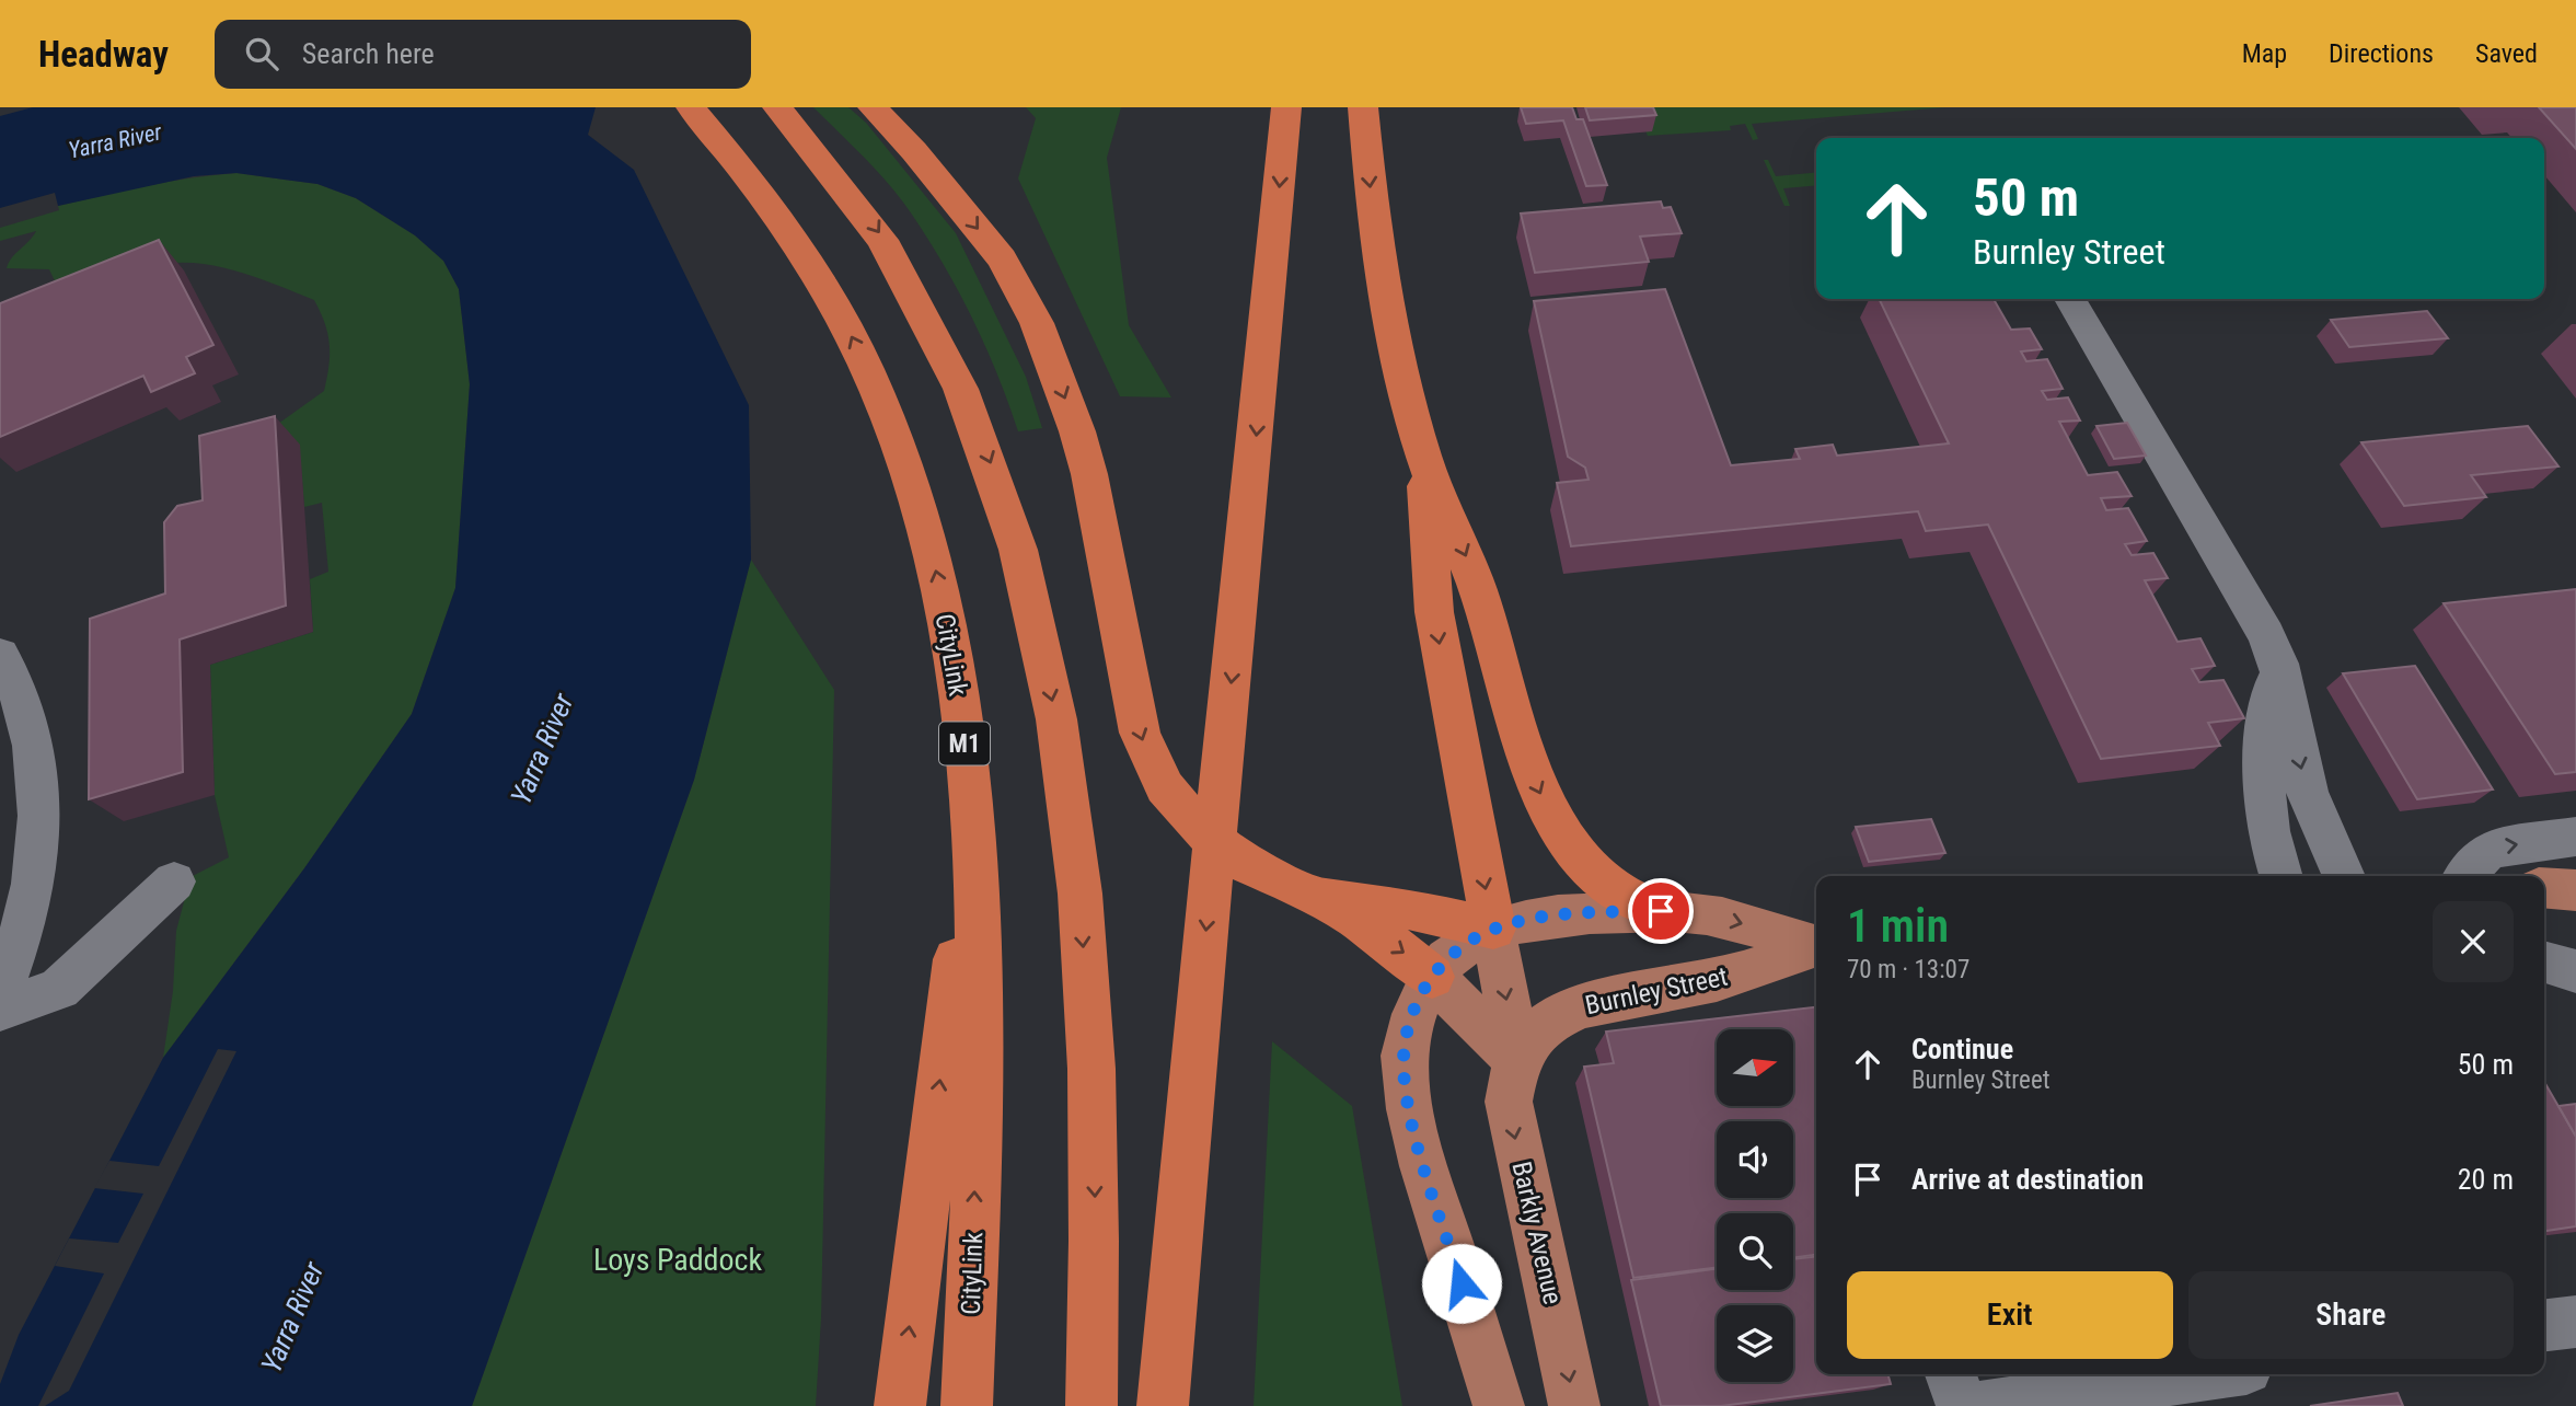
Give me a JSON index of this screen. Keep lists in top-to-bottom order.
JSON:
{
  "streets": {
    "highway": ["CityLink", "M1"],
    "main road": ["Burnley Street", "Barkly Avenue"]
  },
  "crossings": [
    ["Burnley Street", "Barkly Avenue"]
  ],
  "water": ["Yarra River"],
  "parks": ["Loys Paddock"],
  "north": "right",
  "page": {
    "header": "Headway",
    "search": "Search here",
    "nav": ["Map", "Directions", "Saved"],
    "turn": ["50 m", "Burnley Street"],
    "heading": ["1 min", "70 m · 13:07"],
    "list": [
      {
        "name": "Continue",
        "note": "Burnley Street",
        "value": "50 m"
      },
      {
        "name": "Arrive at destination",
        "value": "20 m"
      }
    ],
    "buttons": ["Exit", "Share"]
  }
}
